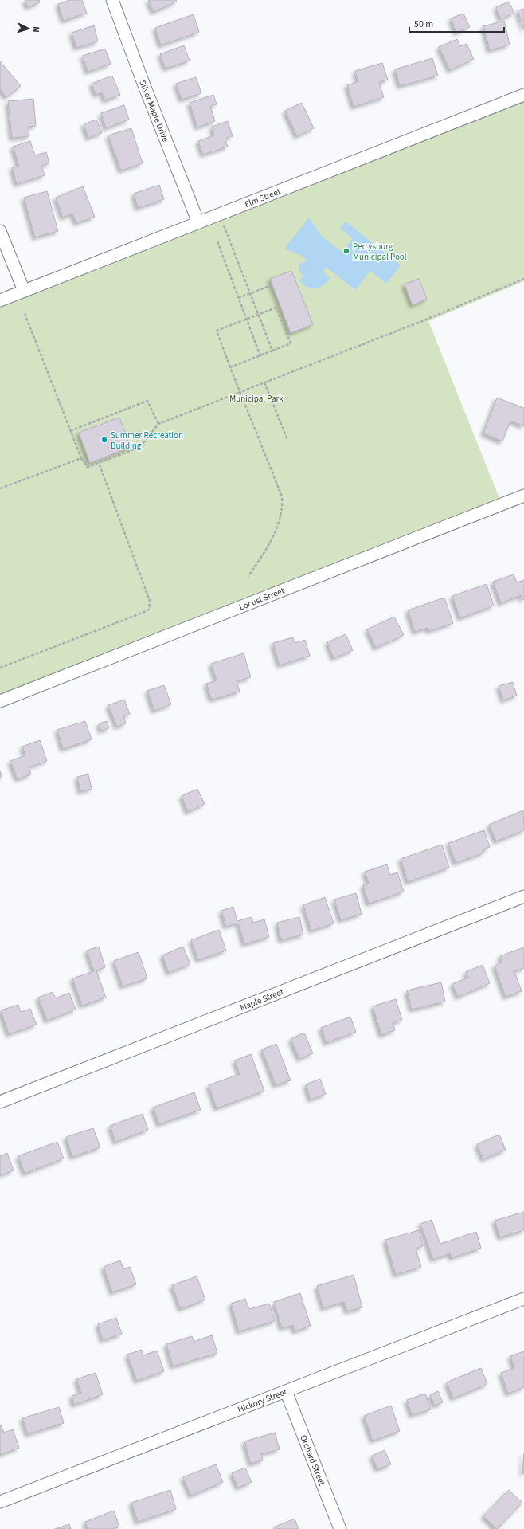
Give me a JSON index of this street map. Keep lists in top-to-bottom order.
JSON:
{
  "streets": {
    "street": [
      "Silver Maple Drive",
      "Elm Street",
      "Locust Street",
      "Maple Street",
      "Hickory Street",
      "Orchard Street"
    ]
  },
  "crossings": [
    ["Silver Maple Drive", "Elm Street"],
    ["Hickory Street", "Orchard Street"]
  ],
  "parks": ["Municipal Park"],
  "places": ["Perrysburg Municipal Pool", "Summer Recreation Building"],
  "scale_bar": "50 m",
  "north": "right"
}
